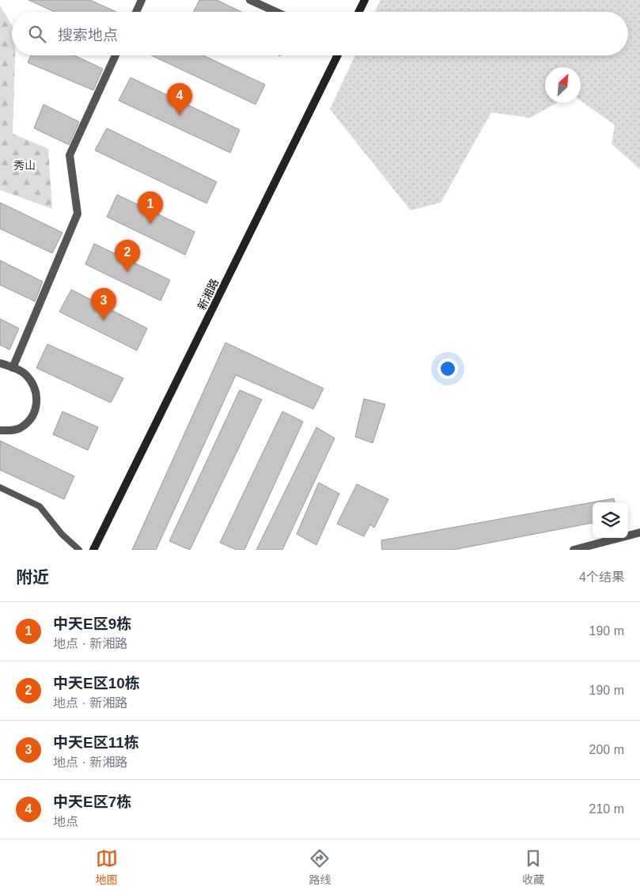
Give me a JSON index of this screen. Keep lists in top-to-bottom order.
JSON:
{
  "streets": {
    "main road": ["新湘路"]
  },
  "parks": ["秀山"],
  "north": "top right",
  "page": {
    "search": "搜索地点",
    "pins": [
      "4",
      "1",
      "2",
      "3"
    ],
    "heading": ["附近", "4个结果"],
    "list": [
      {
        "mark": "1",
        "name": "中天E区9栋",
        "note": "地点 · 新湘路",
        "value": "190 m"
      },
      {
        "mark": "2",
        "name": "中天E区10栋",
        "note": "地点 · 新湘路",
        "value": "190 m"
      },
      {
        "mark": "3",
        "name": "中天E区11栋",
        "note": "地点 · 新湘路",
        "value": "200 m"
      },
      {
        "mark": "4",
        "name": "中天E区7栋",
        "note": "地点",
        "value": "210 m"
      }
    ],
    "nav": ["地图", "路线", "收藏"]
  }
}
